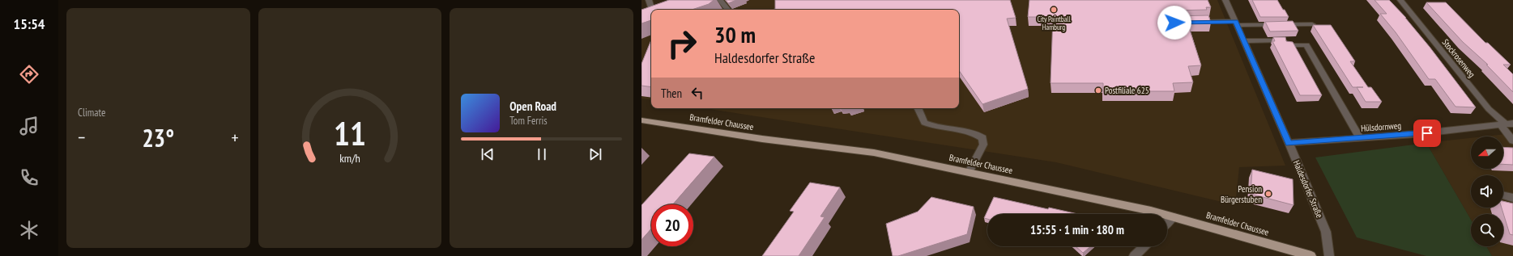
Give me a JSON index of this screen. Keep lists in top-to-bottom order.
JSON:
{
  "streets": {
    "main road": ["Bramfelder Chaussee"],
    "street": ["Stockrosenweg", "Hülsdornweg", "Haldesdorfer Straße"]
  },
  "crossings": [
    ["Stockrosenweg", "Hülsdornweg"],
    ["Hülsdornweg", "Haldesdorfer Straße"]
  ],
  "places": ["City Paintball Hamburg", "Postfiliale 625", "Pension Bürgerstuben"],
  "north": "left",
  "page": {
    "tabs": "15:54",
    "tile": "Climate",
    "turn": ["30 m", "Haldesdorfer Straße"],
    "then": "Then",
    "song": ["Open Road", "Tom Ferris"],
    "heat": ["−", "23°", "+"],
    "limit": "20",
    "trip": "15:55 · 1 min · 180 m",
    "gauge": ["11", "km/h"]
  }
}
